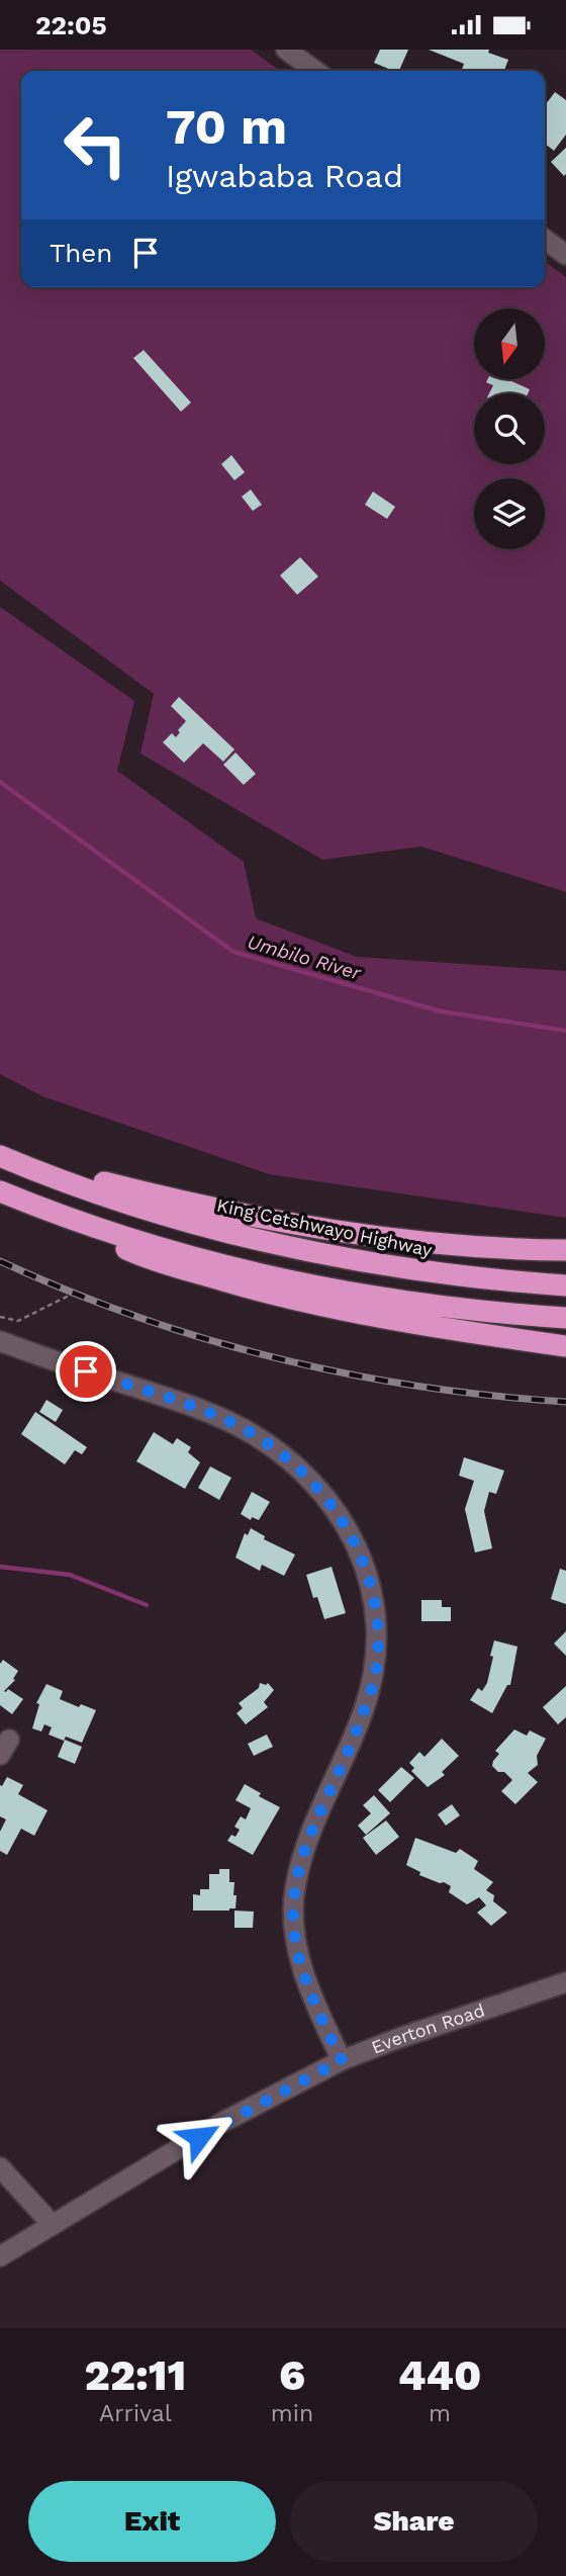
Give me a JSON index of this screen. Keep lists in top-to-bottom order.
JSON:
{
  "streets": {
    "highway": ["King Cetshwayo Highway"],
    "street": ["Everton Road"]
  },
  "water": ["Umbilo River"],
  "north": "bottom",
  "page": {
    "status": "22:05",
    "turn": ["70 m", "Igwababa Road"],
    "then": "Then",
    "eta": [
      "22:11",
      "Arrival",
      "6",
      "min",
      "440",
      "m"
    ],
    "buttons": ["Exit", "Share"]
  }
}
